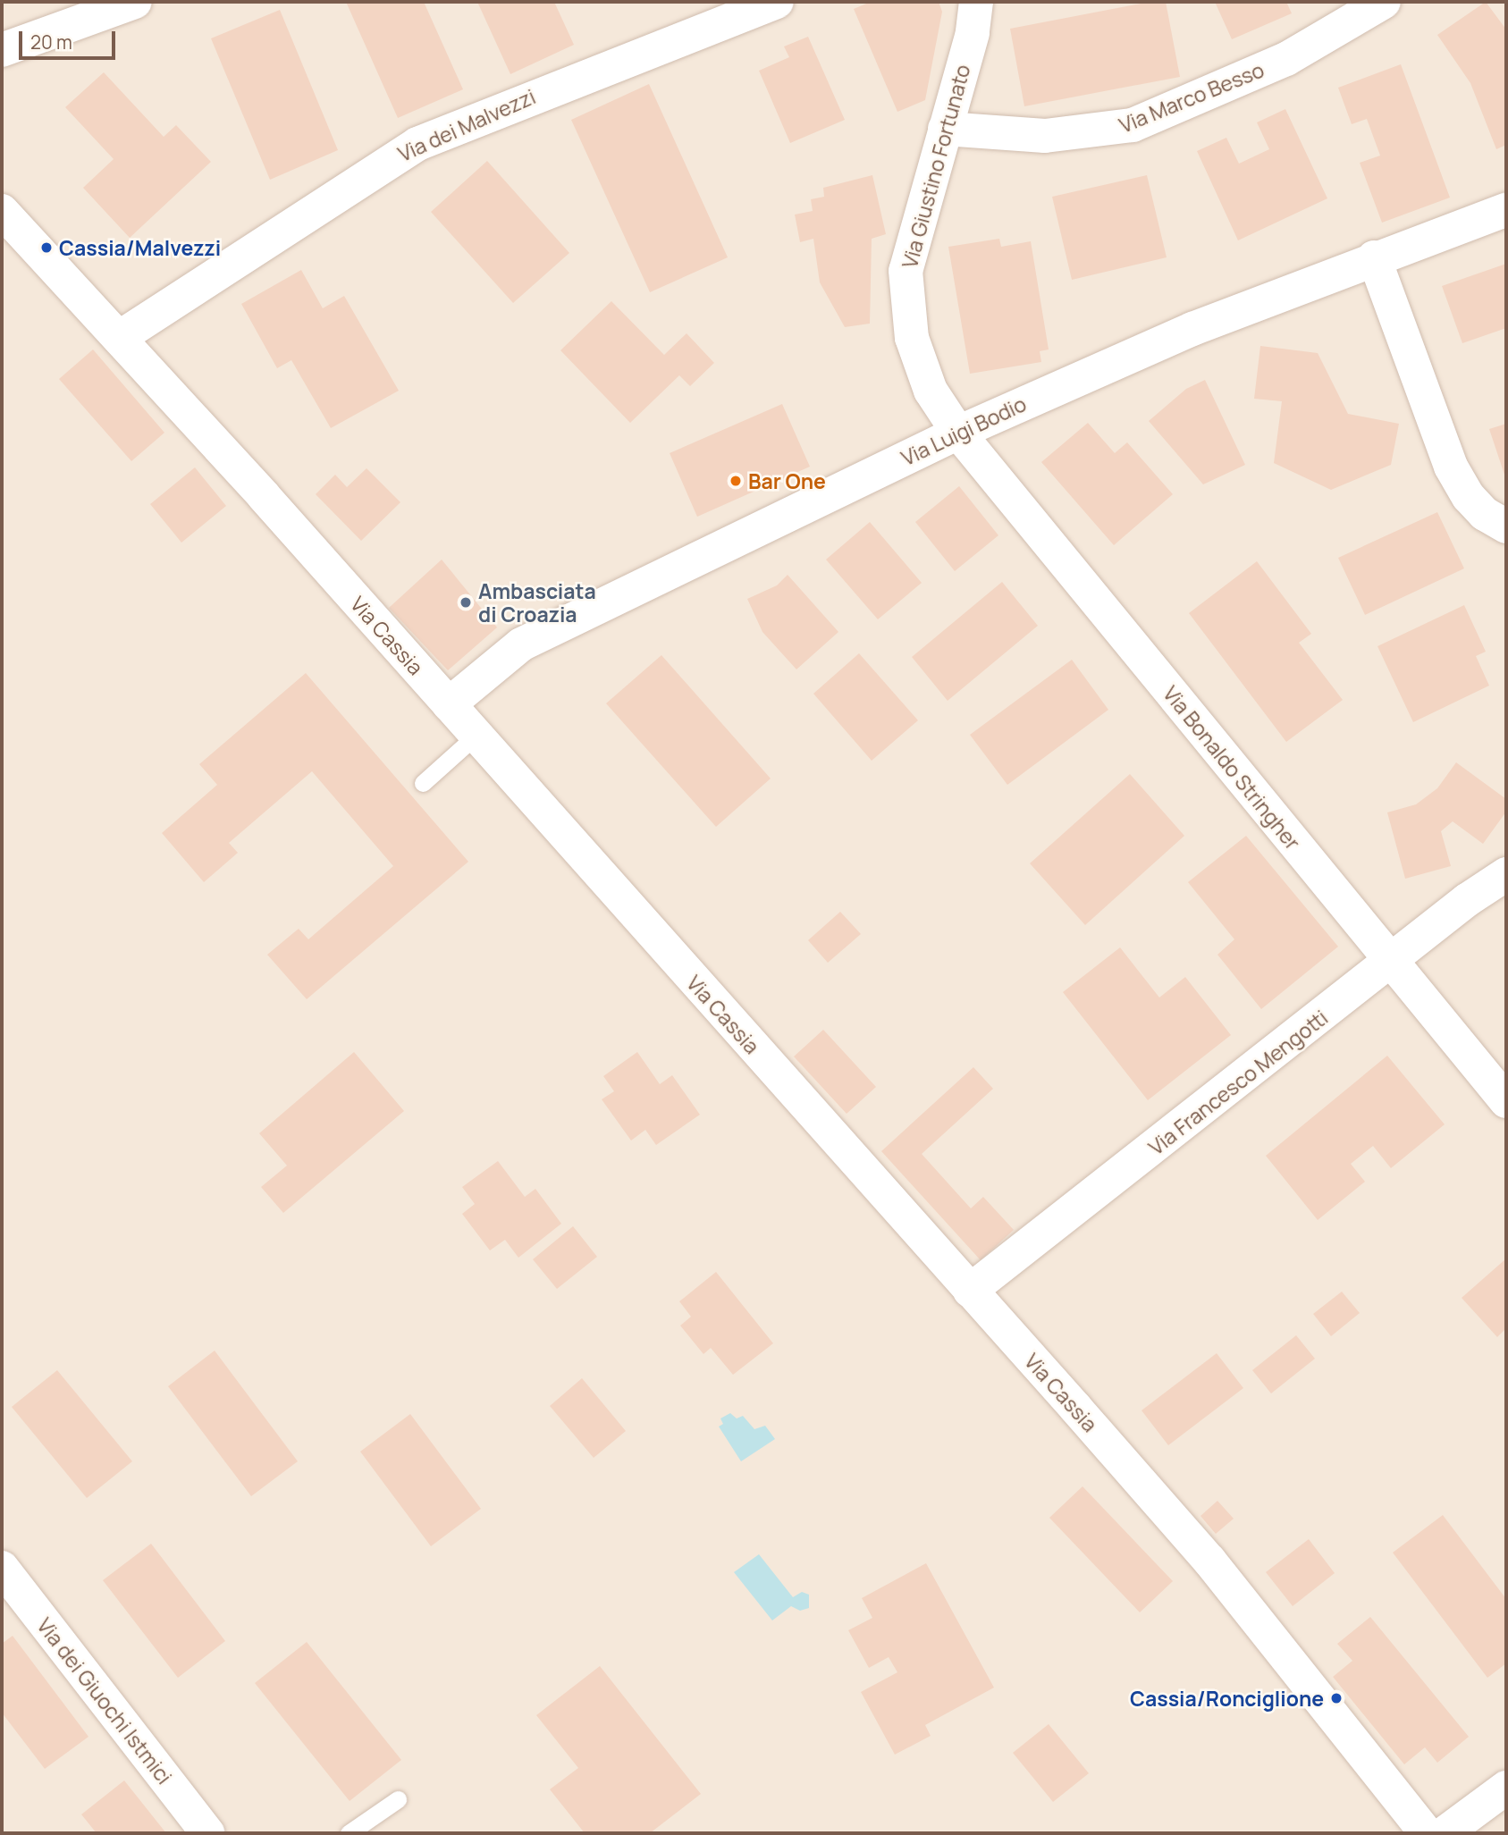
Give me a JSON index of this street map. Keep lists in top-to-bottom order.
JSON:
{
  "streets": {
    "street": [
      "Via Marco Besso",
      "Via dei Malvezzi",
      "Via Giustino Fortunato",
      "Via Luigi Bodio",
      "Via Cassia",
      "Via Bonaldo Stringher",
      "Via Francesco Mengotti",
      "Via dei Giuochi Istmici"
    ]
  },
  "crossings": [
    ["Via Marco Besso", "Via Giustino Fortunato"],
    ["Via dei Malvezzi", "Via Cassia"],
    ["Via Giustino Fortunato", "Via Luigi Bodio"],
    ["Via Giustino Fortunato", "Via Bonaldo Stringher"],
    ["Via Luigi Bodio", "Via Cassia"],
    ["Via Luigi Bodio", "Via Bonaldo Stringher"],
    ["Via Cassia", "Via Francesco Mengotti"],
    ["Via Bonaldo Stringher", "Via Francesco Mengotti"]
  ],
  "places": [
    "Cassia/Malvezzi",
    "Bar One",
    "Ambasciata di Croazia",
    "Cassia/Ronciglione"
  ],
  "scale_bar": "20 m"
}
